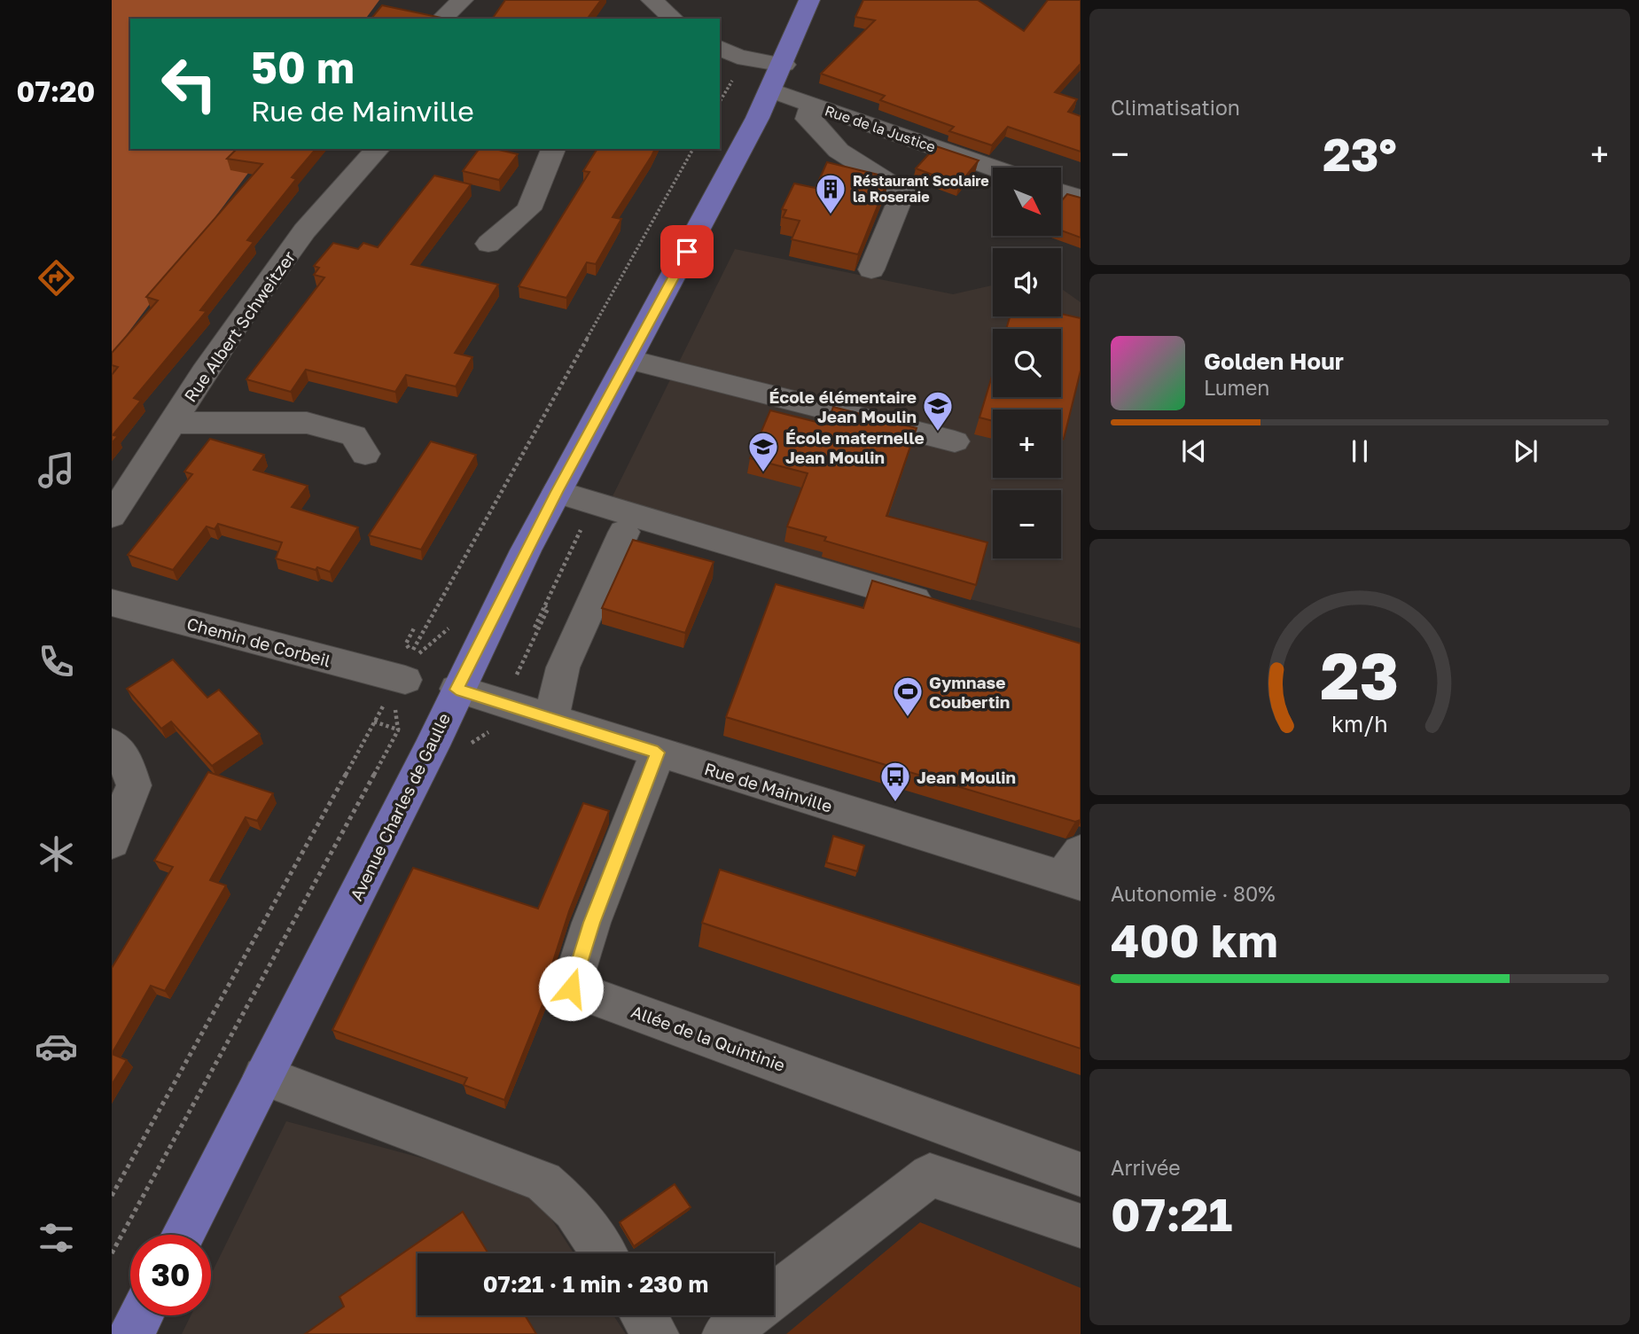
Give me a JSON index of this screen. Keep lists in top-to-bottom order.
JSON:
{
  "streets": {
    "main road": ["Avenue Charles de Gaulle"],
    "street": [
      "Rue de la Justice",
      "Rue Albert Schweitzer",
      "Chemin de Corbeil",
      "Rue de Mainville",
      "Allée de la Quintinie"
    ]
  },
  "crossings": [
    ["Rue de la Justice", "Avenue Charles de Gaulle"],
    ["Rue de Mainville", "Avenue Charles de Gaulle"],
    ["Rue de Mainville", "Allée de la Quintinie"]
  ],
  "places": {
    "building": ["Réstaurant Scolaire la Roseraie"],
    "school or university": ["École élémentaire Jean Moulin", "École maternelle Jean Moulin"],
    "sports": ["Gymnase Coubertin"],
    "bus stop": ["Jean Moulin"]
  },
  "north": "bottom right",
  "page": {
    "tabs": "07:20",
    "tile": [
      "Climatisation",
      ["Autonomie · 80%", "400 km"],
      ["Arrivée", "07:21"]
    ],
    "turn": ["50 m", "Rue de Mainville"],
    "heat": ["−", "23°", "+"],
    "map_buttons": ["+", "−"],
    "song": ["Golden Hour", "Lumen"],
    "limit": "30",
    "trip": "07:21 · 1 min · 230 m",
    "gauge": ["23", "km/h"]
  }
}
